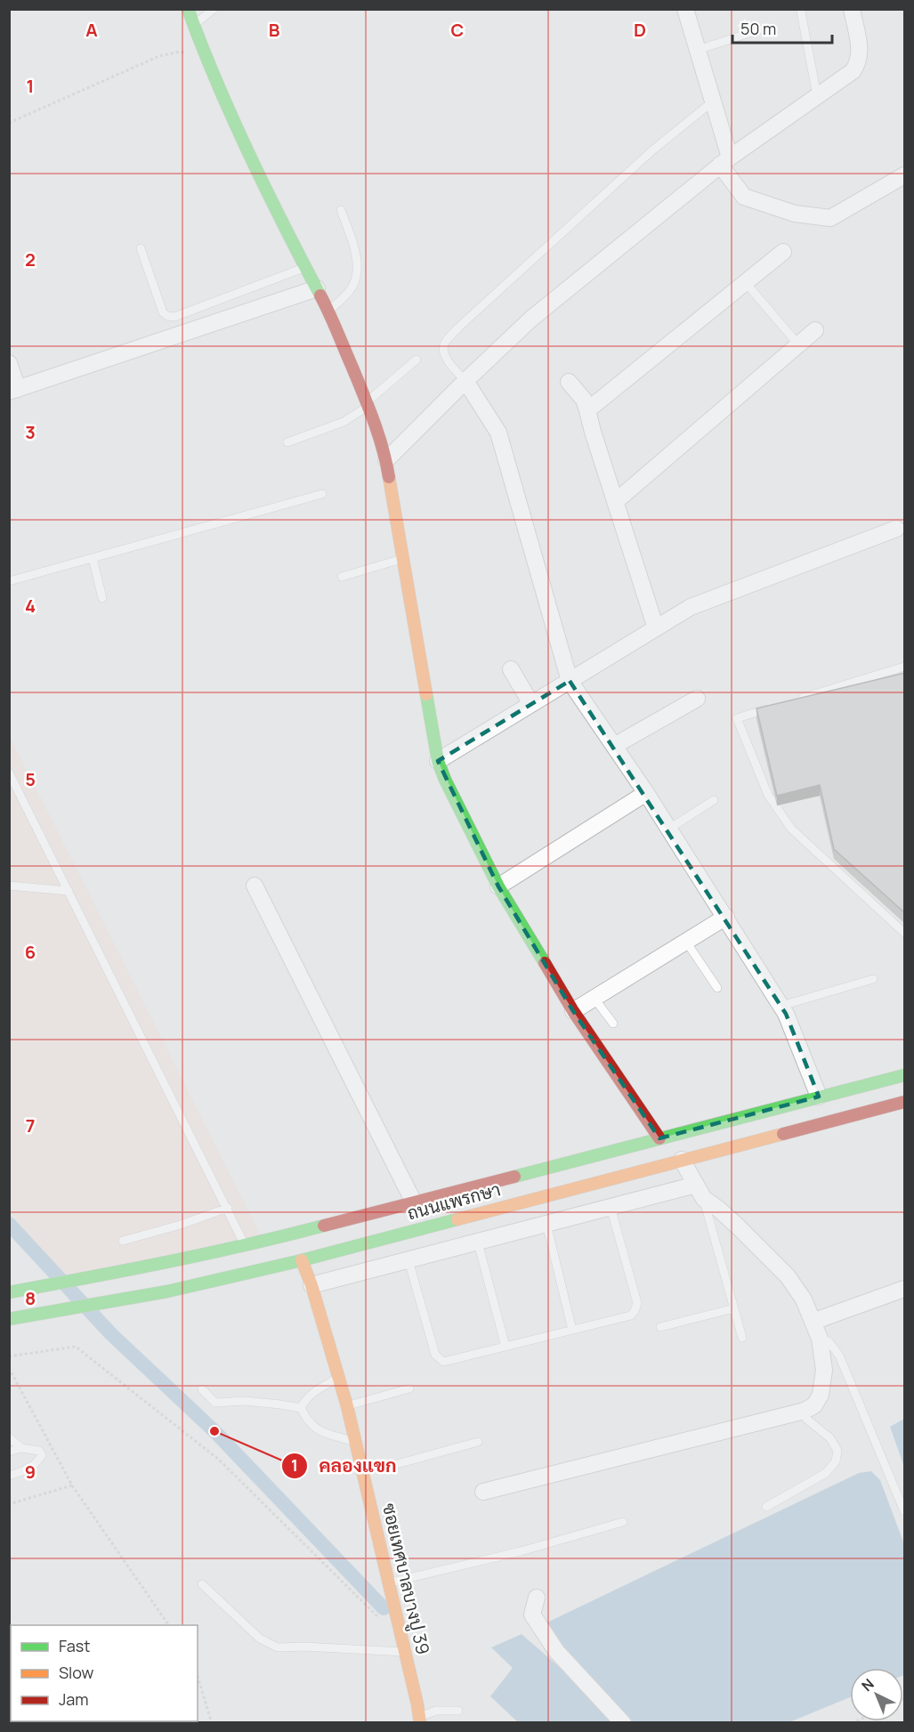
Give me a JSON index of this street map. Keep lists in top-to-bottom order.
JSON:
{
  "streets": {
    "main road": ["ถนนแพรกษา", "ซอยเทศบาลบางปู 39"]
  },
  "crossings": [
    ["ถนนแพรกษา", "ซอยเทศบาลบางปู 39"]
  ],
  "places": ["คลองแขก"],
  "legend": ["Fast", "Slow", "Jam"],
  "scale_bar": "50 m",
  "north": "top left",
  "grid": {
    "columns": [
      "A",
      "B",
      "C",
      "D"
    ],
    "rows": [
      "1",
      "2",
      "3",
      "4",
      "5",
      "6",
      "7",
      "8",
      "9"
    ]
  }
}
